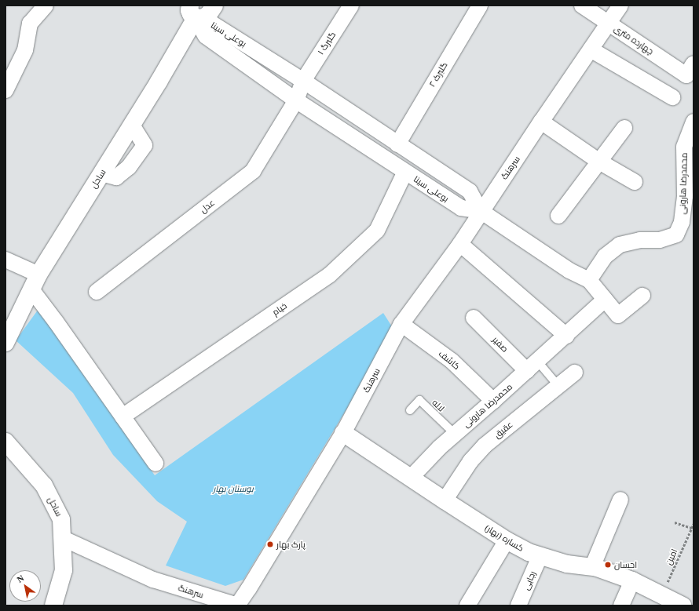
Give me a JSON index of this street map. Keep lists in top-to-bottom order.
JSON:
{
  "streets": {
    "street": [
      "بوعلی سینا",
      "چهارده متری",
      "گلبرگ ۱",
      "گلبرک ۲",
      "سرهنگ",
      "ساحل",
      "محمدرضا هارونی",
      "عدل",
      "خیام",
      "صفیر",
      "کاشف",
      "عقیق",
      "کساره (بهار)",
      "رجایی"
    ],
    "lane": ["لاله"],
    "path": ["امین"]
  },
  "crossings": [
    ["بوعلی سینا", "گلبرگ ۱"],
    ["بوعلی سینا", "گلبرک ۲"],
    ["بوعلی سینا", "سرهنگ"],
    ["بوعلی سینا", "ساحل"],
    ["بوعلی سینا", "محمدرضا هارونی"],
    ["بوعلی سینا", "عدل"],
    ["بوعلی سینا", "خیام"],
    ["چهارده متری", "سرهنگ"],
    ["گلبرگ ۱", "عدل"],
    ["سرهنگ", "ساحل"],
    ["سرهنگ", "کاشف"],
    ["سرهنگ", "کساره (بهار)"],
    ["محمدرضا هارونی", "صفیر"],
    ["محمدرضا هارونی", "کاشف"],
    ["محمدرضا هارونی", "لاله"],
    ["محمدرضا هارونی", "کساره (بهار)"],
    ["عقیق", "کساره (بهار)"],
    ["کساره (بهار)", "امین"],
    ["کساره (بهار)", "رجایی"]
  ],
  "parks": ["بوستان بهار"],
  "places": ["پارک بهار", "احسان"],
  "north": "top left"
}
